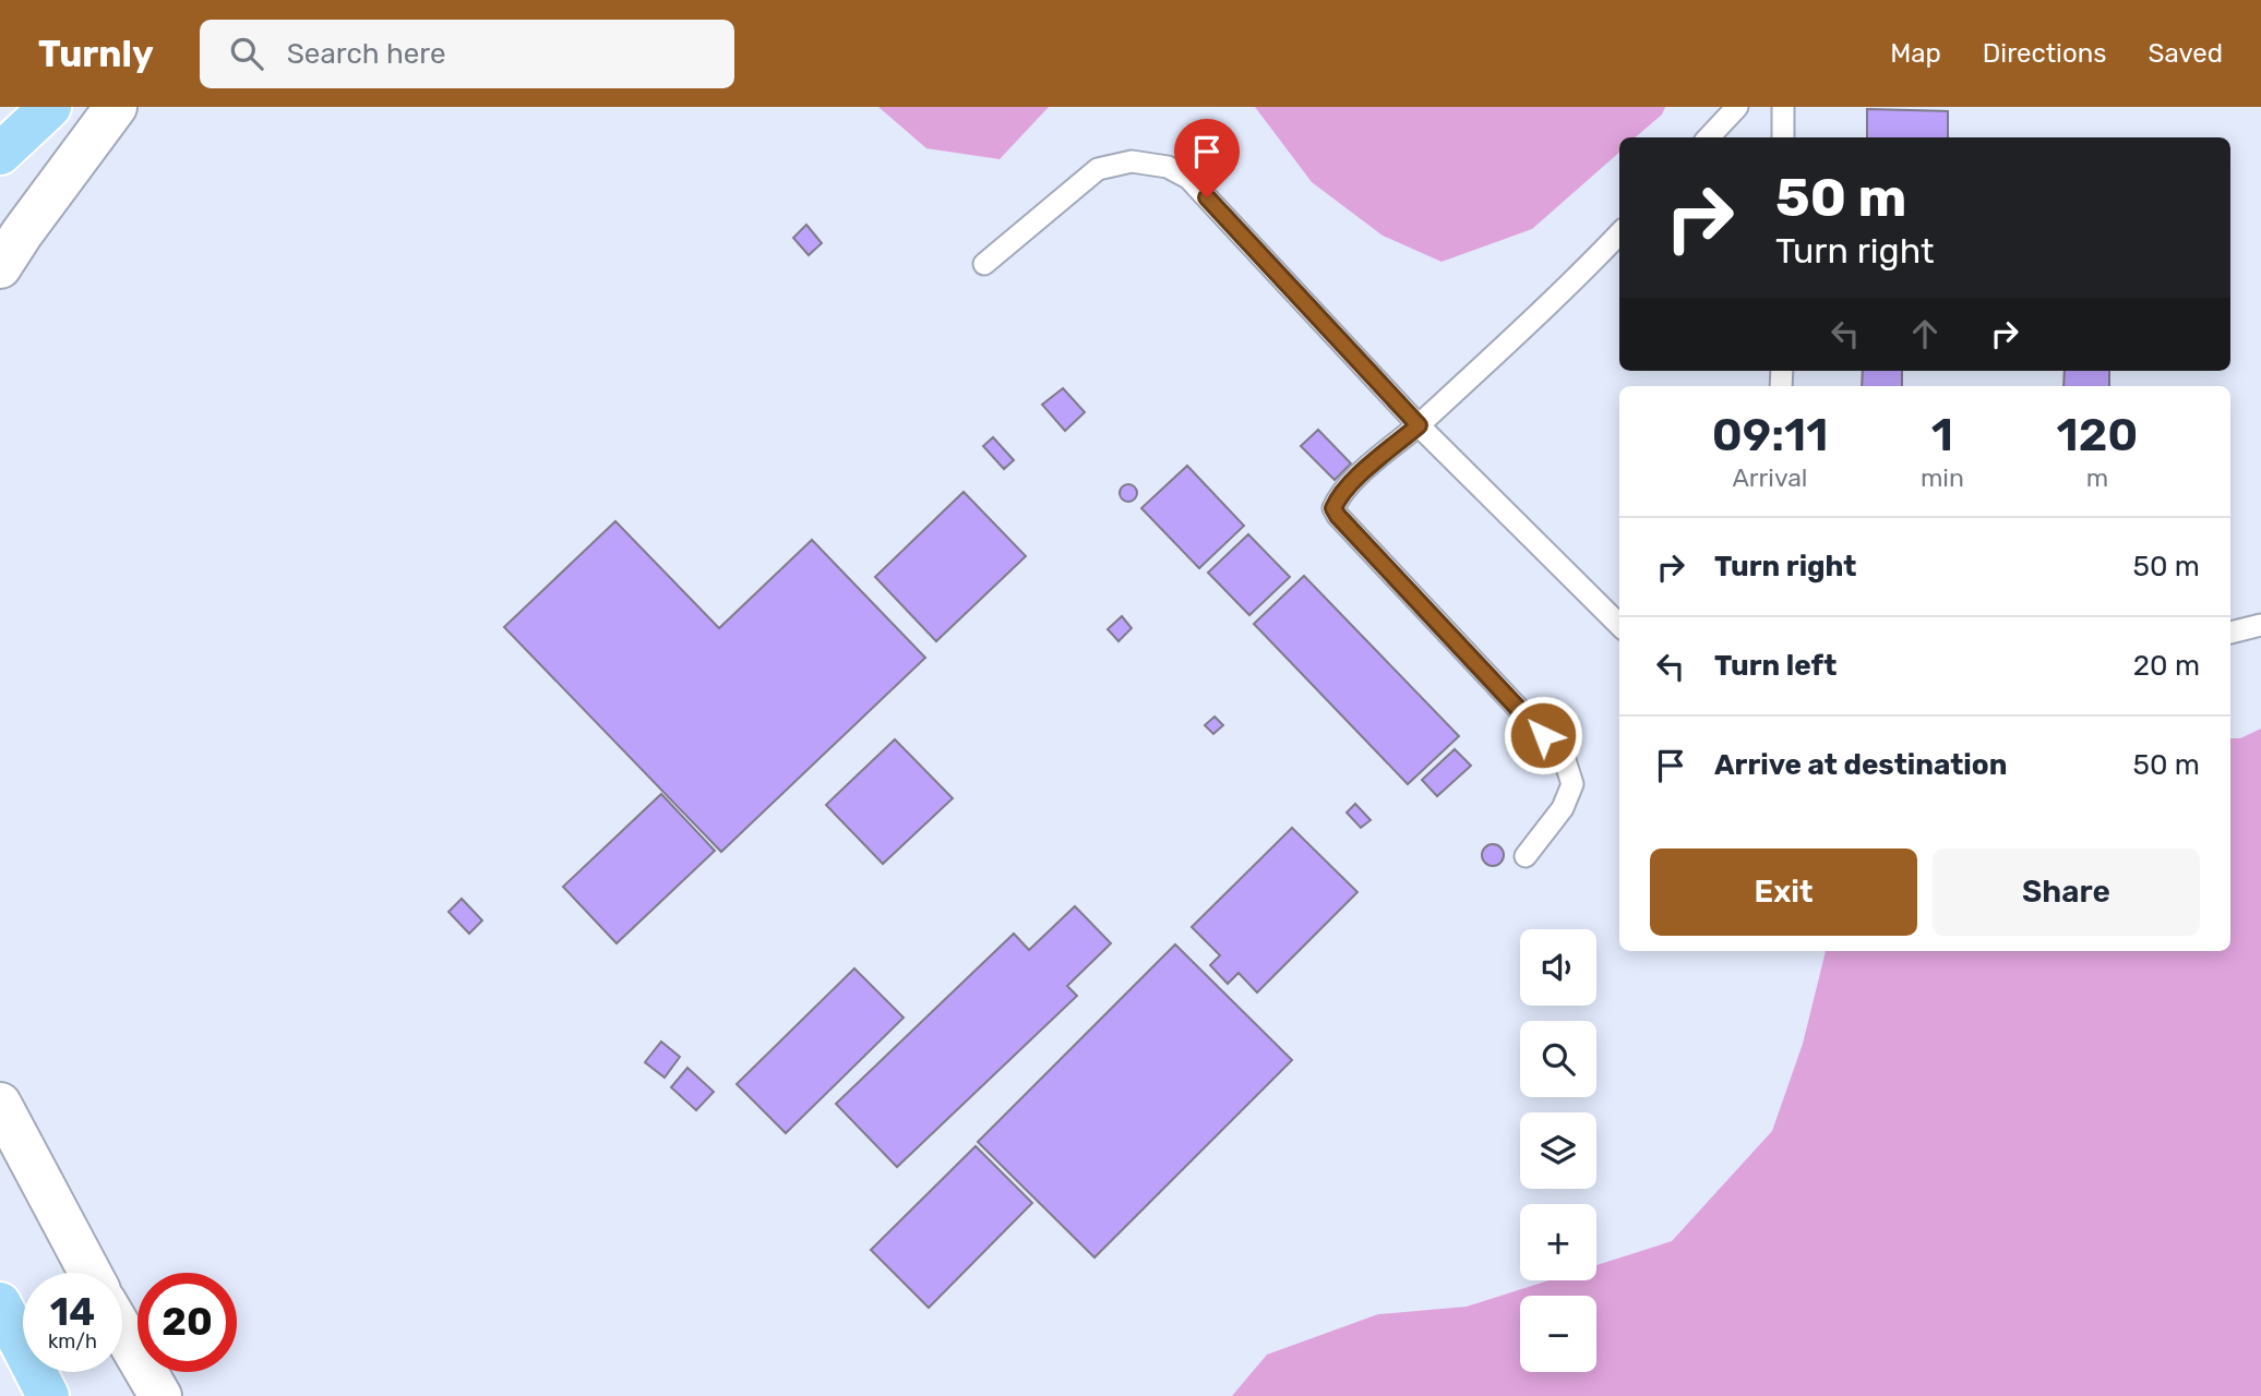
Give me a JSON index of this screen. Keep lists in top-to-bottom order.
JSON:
{
  "page": {
    "header": "Turnly",
    "search": "Search here",
    "nav": ["Map", "Directions", "Saved"],
    "turn": ["50 m", "Turn right"],
    "eta": [
      "09:11",
      "Arrival",
      "1",
      "min",
      "120",
      "m"
    ],
    "list": [
      {
        "name": "Turn right",
        "value": "50 m"
      },
      {
        "name": "Turn left",
        "value": "20 m"
      },
      {
        "name": "Arrive at destination",
        "value": "50 m"
      }
    ],
    "buttons": ["Exit", "Share"],
    "map_buttons": ["+", "−"],
    "speed": "14 km/h",
    "limit": "20"
  }
}
